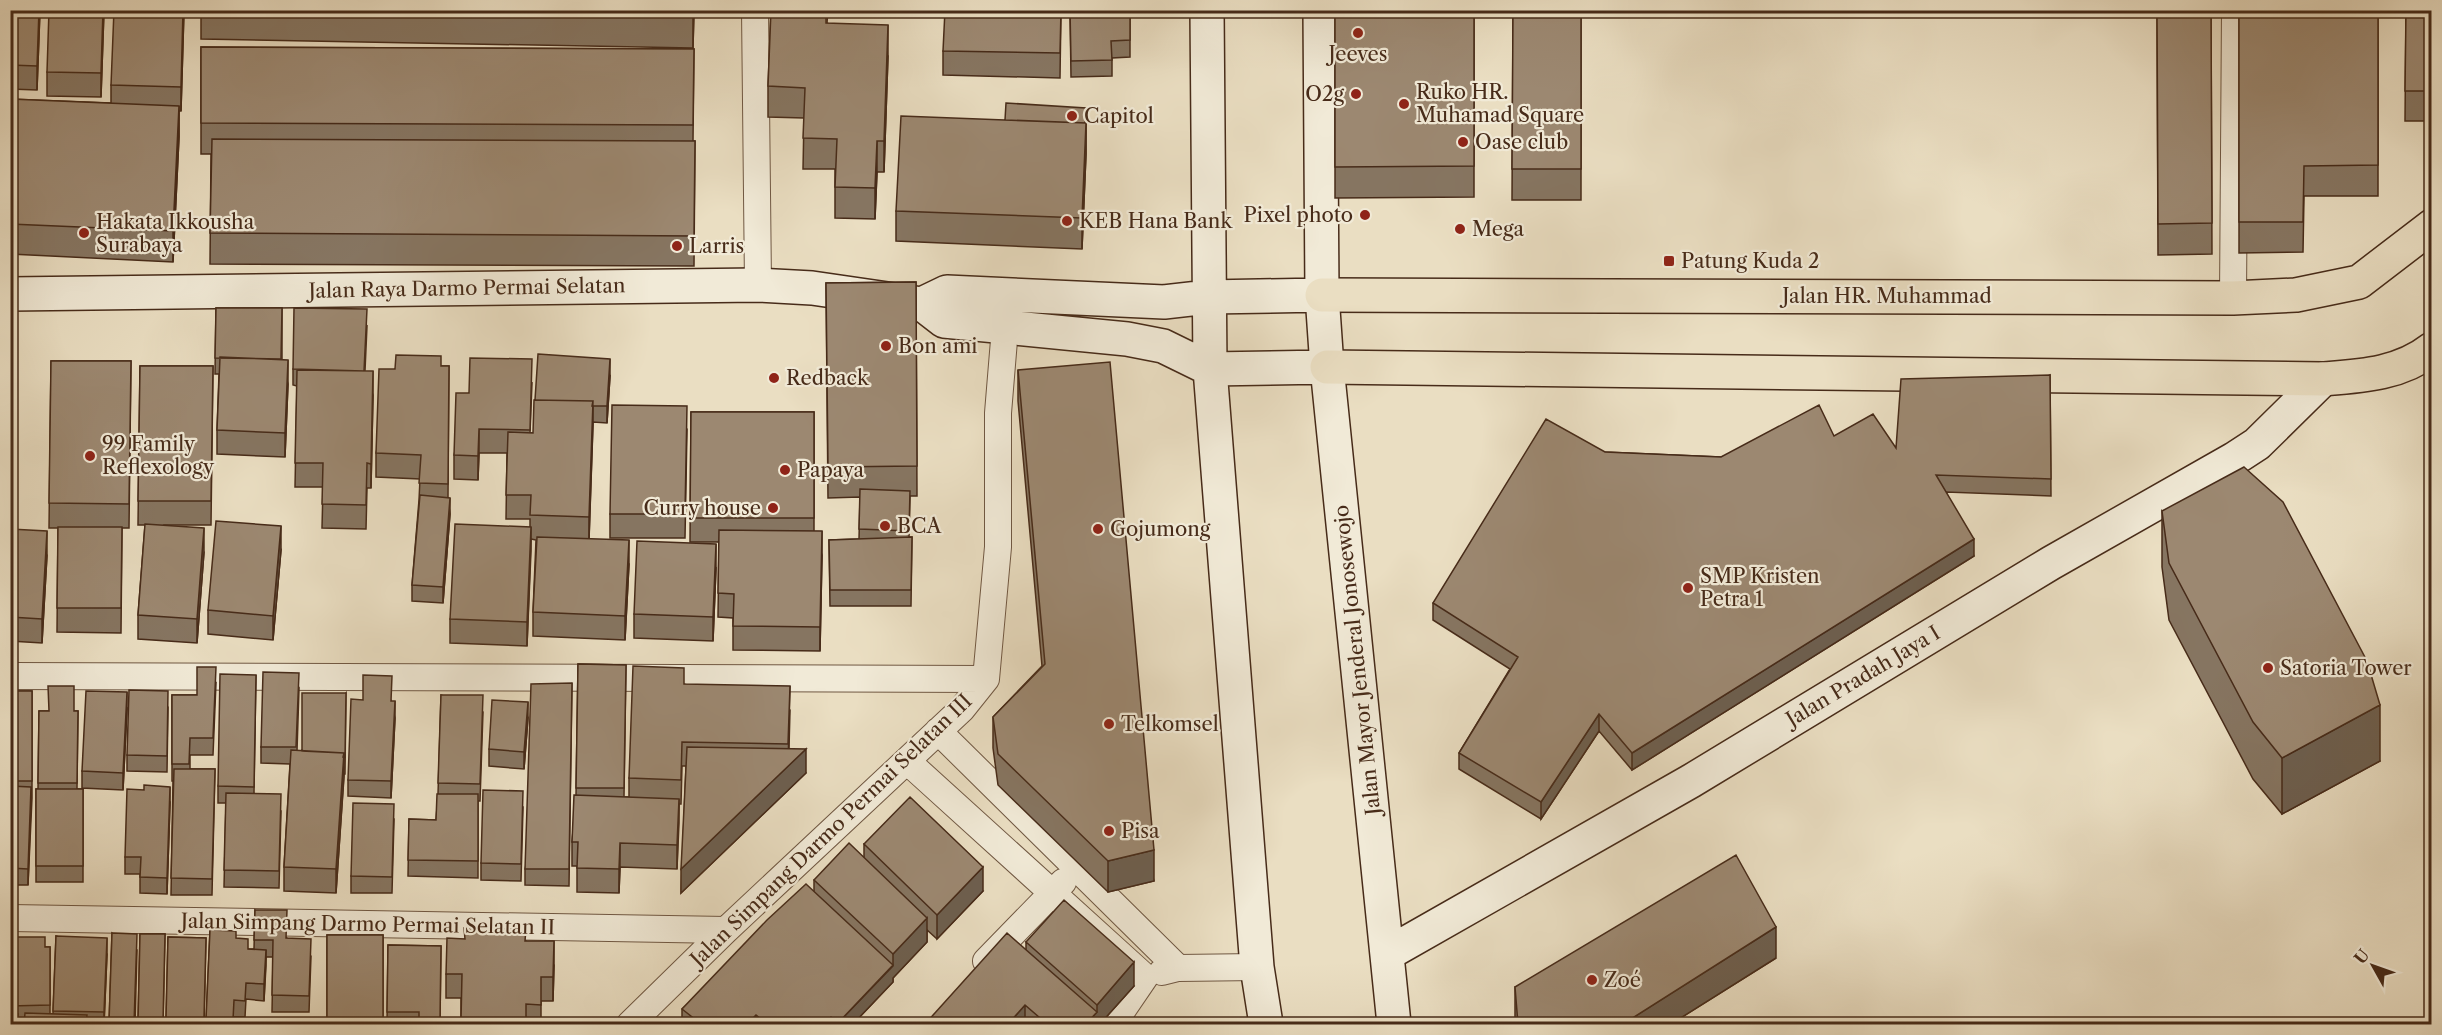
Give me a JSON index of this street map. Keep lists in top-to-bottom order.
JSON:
{
  "streets": {
    "main road": ["Jalan HR. Muhammad"],
    "street": [
      "Jalan Raya Darmo Permai Selatan",
      "Jalan Mayor Jenderal Jonosewojo",
      "Jalan Pradah Jaya I",
      "Jalan Simpang Darmo Permai Selatan III",
      "Jalan Simpang Darmo Permai Selatan II"
    ]
  },
  "crossings": [
    ["Jalan Raya Darmo Permai Selatan", "Jalan Simpang Darmo Permai Selatan III"],
    ["Jalan HR. Muhammad", "Jalan Mayor Jenderal Jonosewojo"],
    ["Jalan Mayor Jenderal Jonosewojo", "Jalan Pradah Jaya I"],
    ["Jalan Simpang Darmo Permai Selatan III", "Jalan Simpang Darmo Permai Selatan II"]
  ],
  "places": {
    "other": [
      "Jeeves",
      "O2g",
      "Ruko HR. Muhamad Square",
      "Capitol",
      "Oase club",
      "Pixel photo",
      "KEB Hana Bank",
      "Mega",
      "Hakata Ikkousha Surabaya",
      "Larris",
      "Bon ami",
      "Redback",
      "99 Family Reflexology",
      "Papaya",
      "Curry house",
      "BCA",
      "Gojumong",
      "SMP Kristen Petra 1",
      "Satoria Tower",
      "Telkomsel",
      "Pisa",
      "Zoé"
    ],
    "transit": ["Patung Kuda 2"]
  },
  "north": "top left"
}
